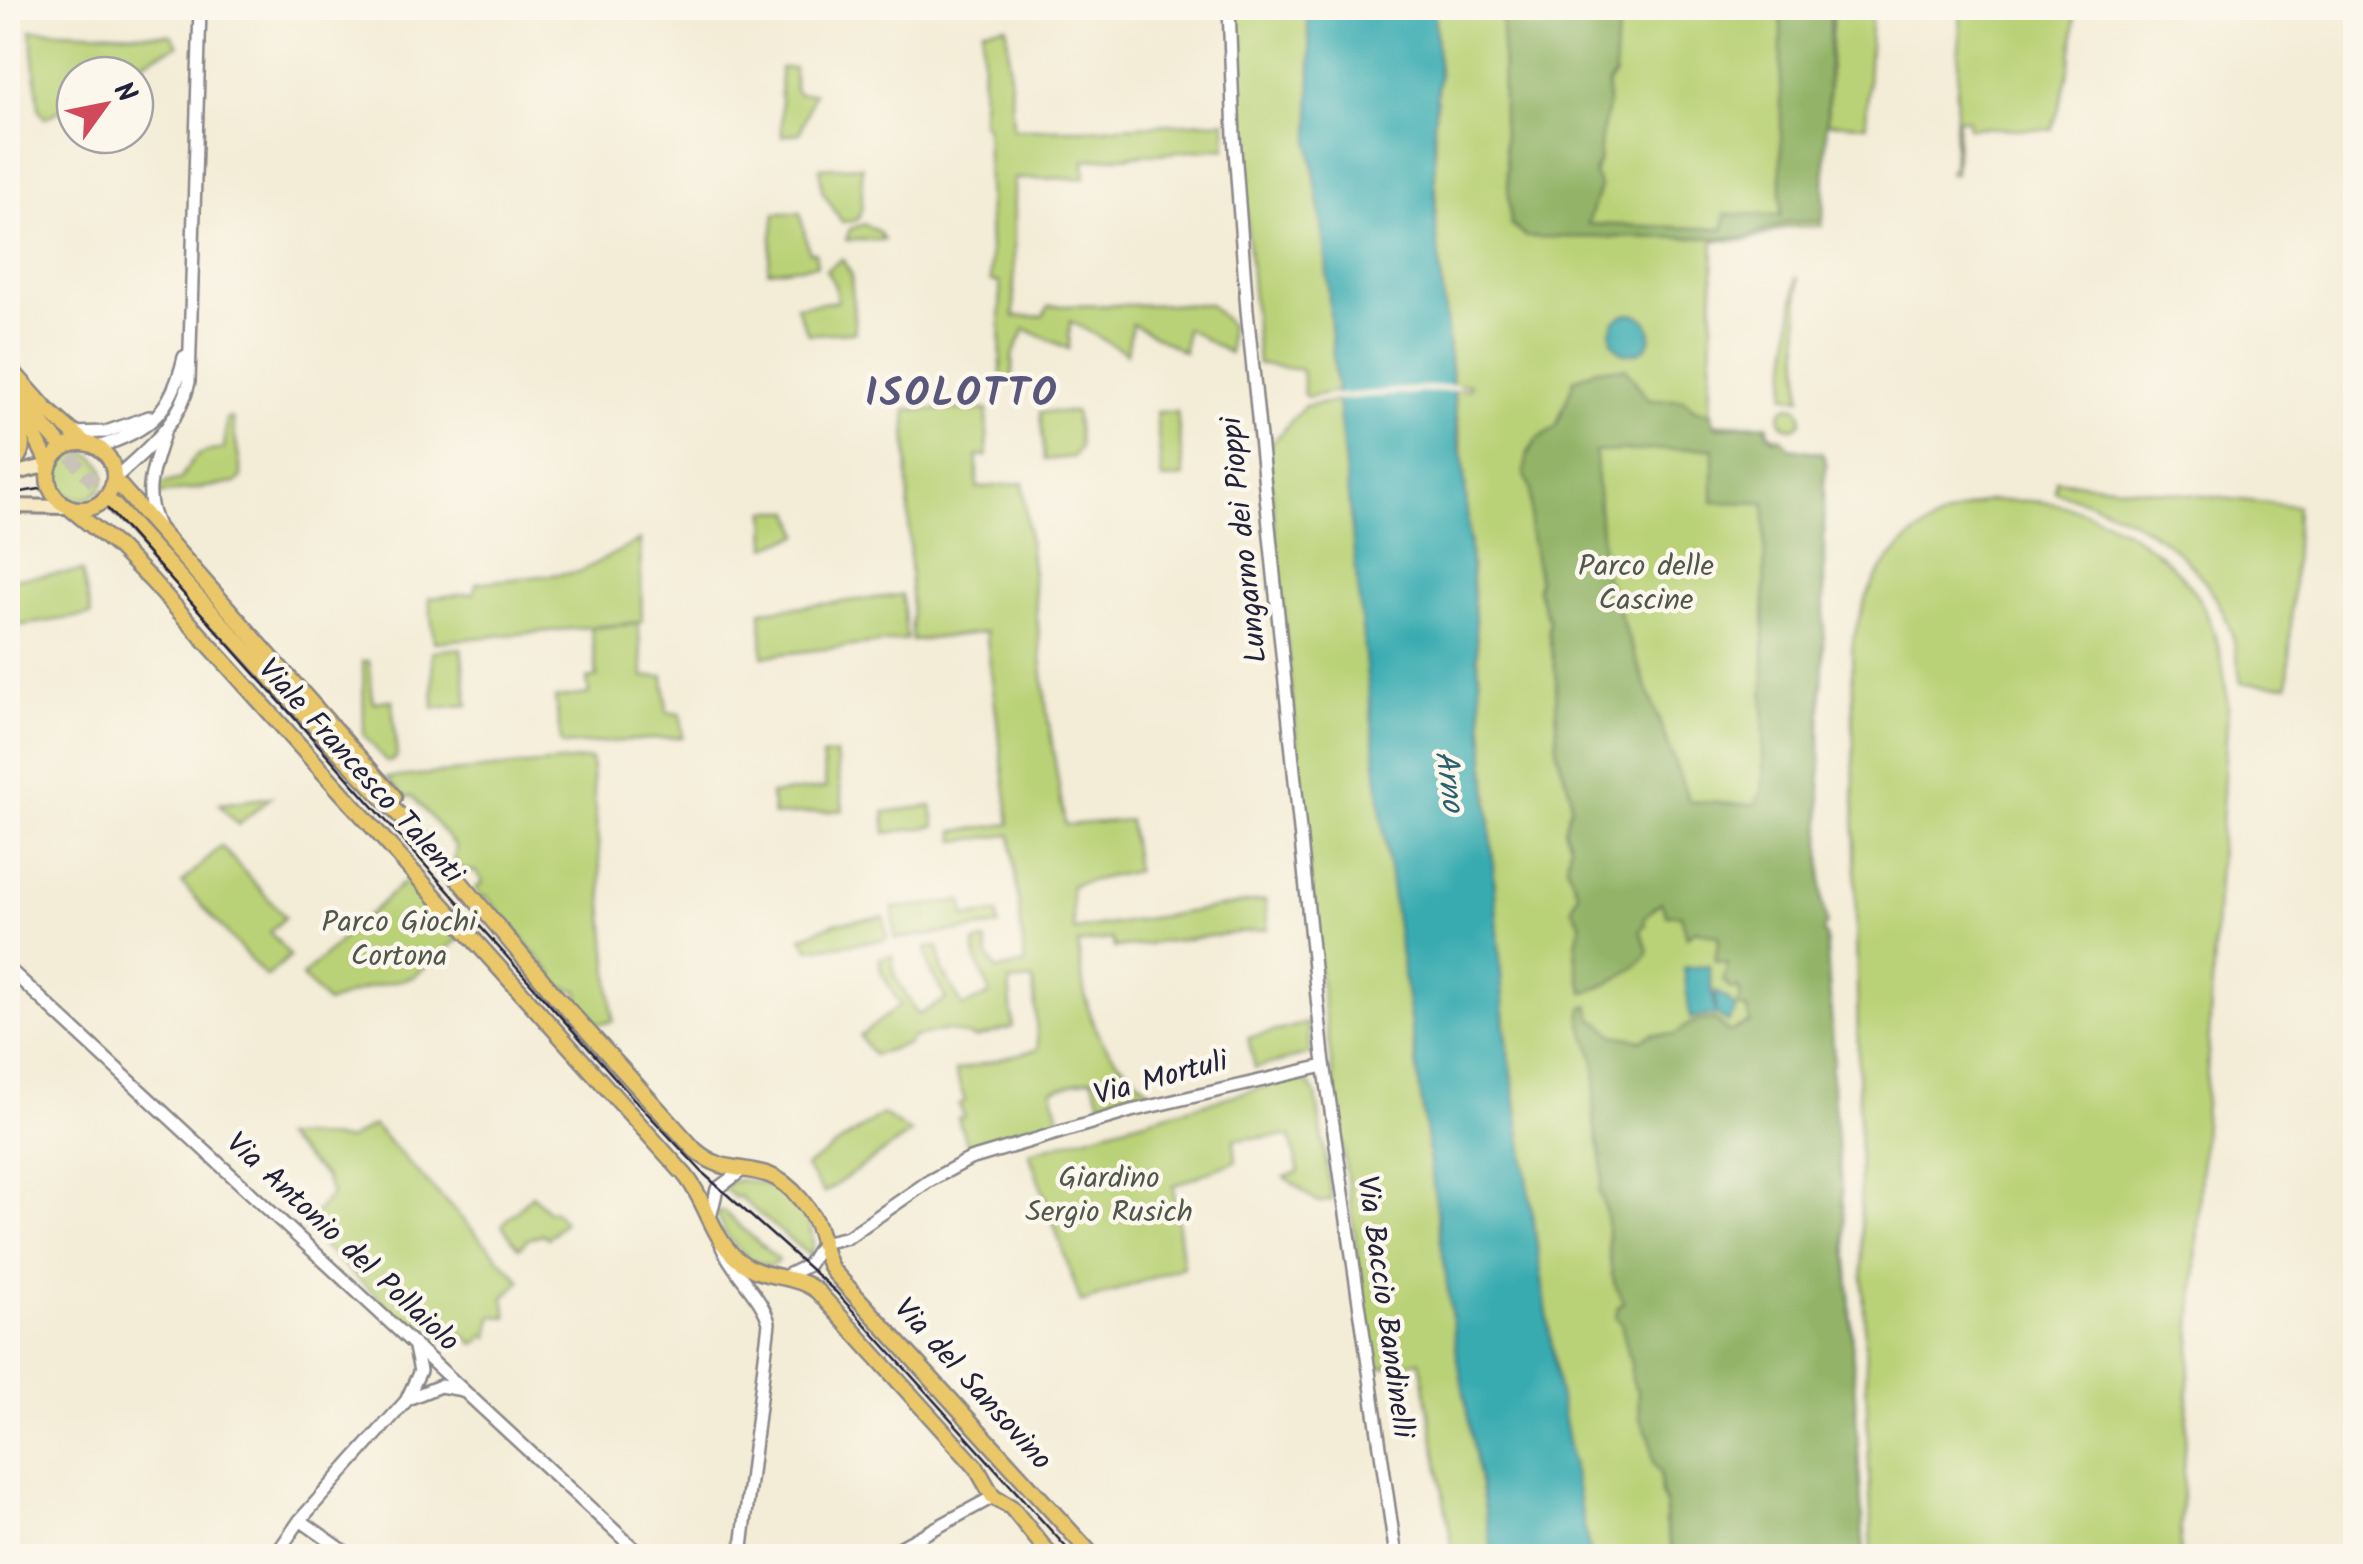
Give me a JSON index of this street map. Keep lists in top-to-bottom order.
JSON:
{
  "streets": {
    "main road": ["Viale Francesco Talenti", "Via del Sansovino"],
    "street": [
      "Lungarno dei Pioppi",
      "Via Mortuli",
      "Via Antonio del Pollaiolo",
      "Via Baccio Bandinelli"
    ]
  },
  "crossings": [
    ["Lungarno dei Pioppi", "Via Mortuli"],
    ["Lungarno dei Pioppi", "Via Baccio Bandinelli"],
    ["Viale Francesco Talenti", "Via Mortuli"],
    ["Viale Francesco Talenti", "Via del Sansovino"],
    ["Via Mortuli", "Via Baccio Bandinelli"],
    ["Via Mortuli", "Via del Sansovino"]
  ],
  "districts": ["ISOLOTTO"],
  "water": ["Arno"],
  "parks": ["Parco delle Cascine", "Parco Giochi Cortona", "Giardino Sergio Rusich"],
  "north": "top right"
}
